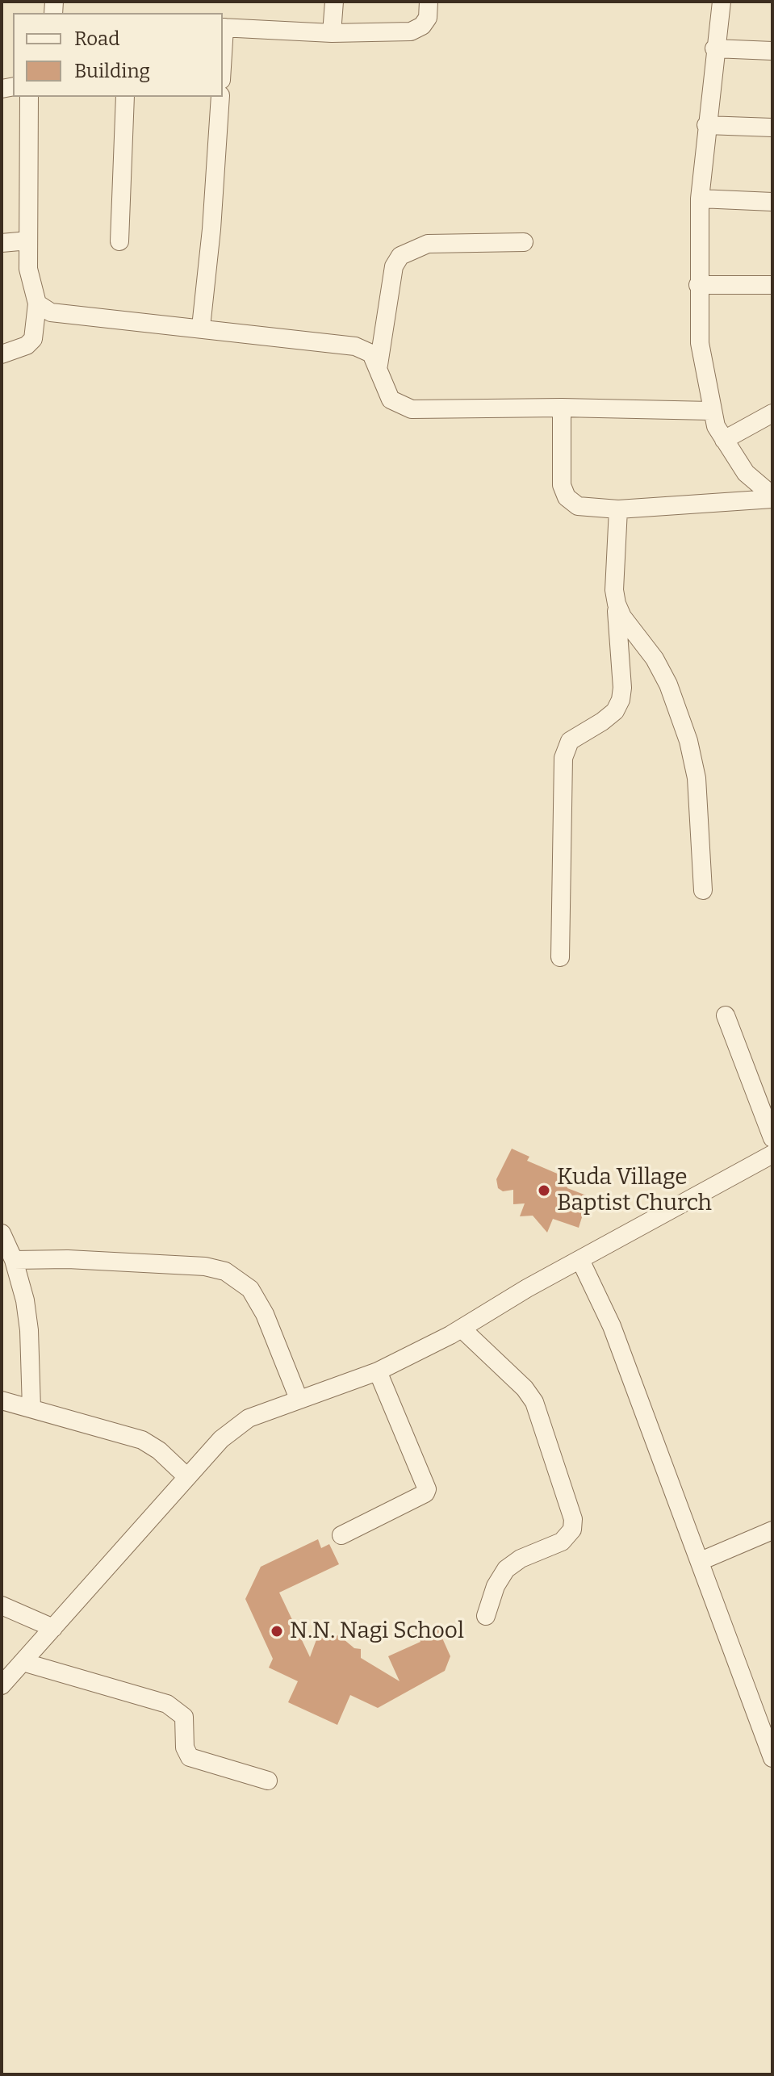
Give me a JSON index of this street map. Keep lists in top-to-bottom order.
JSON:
{
  "places": ["Kuda Village Baptist Church", "N.N. Nagi School"],
  "legend": ["Road", "Building"]
}
